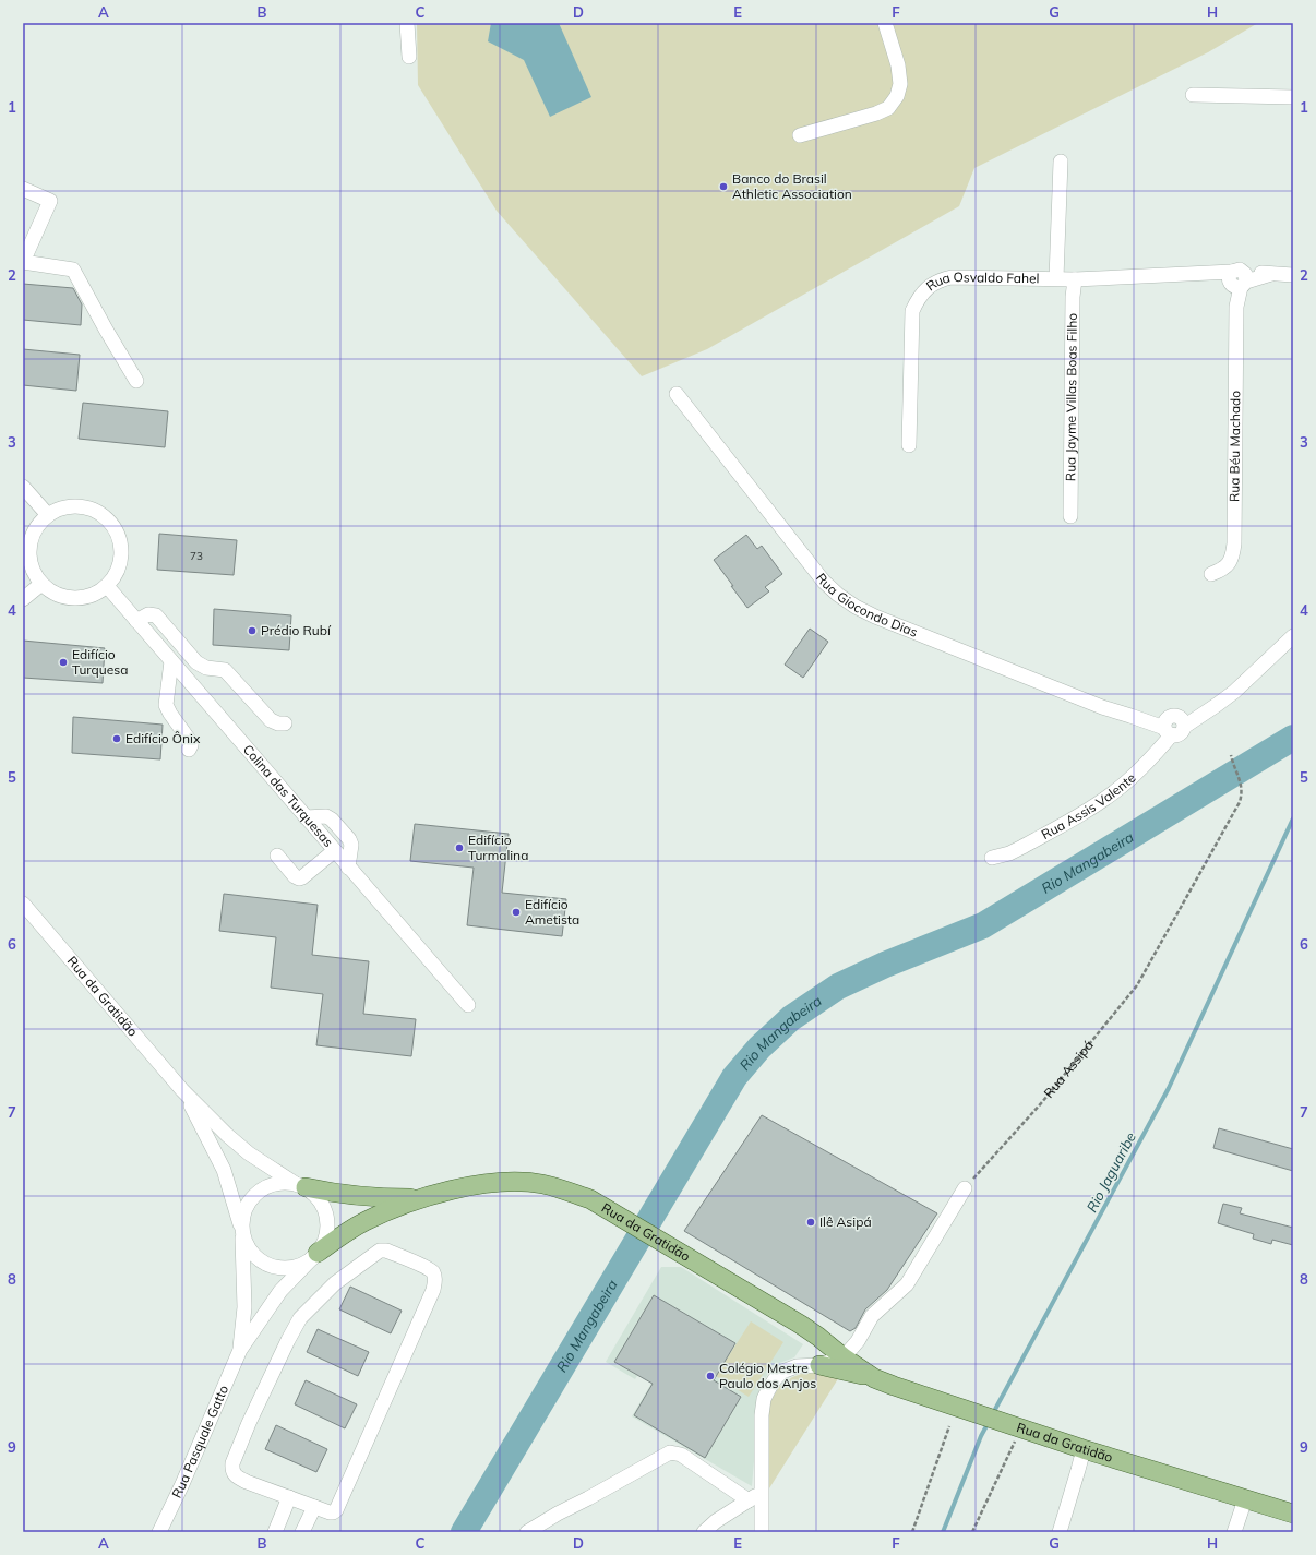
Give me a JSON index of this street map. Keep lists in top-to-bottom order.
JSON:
{
  "streets": {
    "main road": ["Rua da Gratidão"],
    "street": [
      "Rua Osvaldo Fahel",
      "Rua Jayme Villas Boas Filho",
      "Rua Béu Machado",
      "Rua Giocondo Dias",
      "Colina das Turquesas",
      "Rua Assis Valente",
      "Rua Pasquale Gatto"
    ],
    "path": ["Rua Assipá"]
  },
  "crossings": [
    ["Rua Osvaldo Fahel", "Rua Jayme Villas Boas Filho"],
    ["Rua Osvaldo Fahel", "Rua Béu Machado"],
    ["Rua Giocondo Dias", "Rua Assis Valente"],
    ["Rua da Gratidão", "Rua Pasquale Gatto"]
  ],
  "water": ["Rio Mangabeira", "Rio Jaguaribe"],
  "places": [
    "Banco do Brasil Athletic Association",
    "Prédio Rubí",
    "Edifício Turquesa",
    "Edifício Ônix",
    "Edifício Turmalina",
    "Edifício Ametista",
    "Ilê Asipá",
    "Colégio Mestre Paulo dos Anjos"
  ],
  "house_numbers": ["73"],
  "grid": {
    "columns": [
      "A",
      "B",
      "C",
      "D",
      "E",
      "F",
      "G",
      "H"
    ],
    "rows": [
      "1",
      "2",
      "3",
      "4",
      "5",
      "6",
      "7",
      "8",
      "9"
    ]
  }
}
